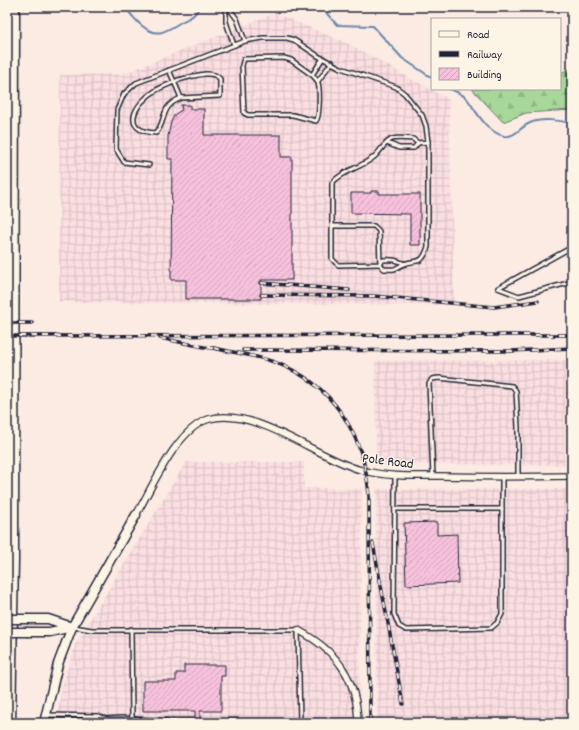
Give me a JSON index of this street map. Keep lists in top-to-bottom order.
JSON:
{
  "streets": {
    "street": ["Pole Road"]
  },
  "legend": ["Road", "Railway", "Building"]
}
